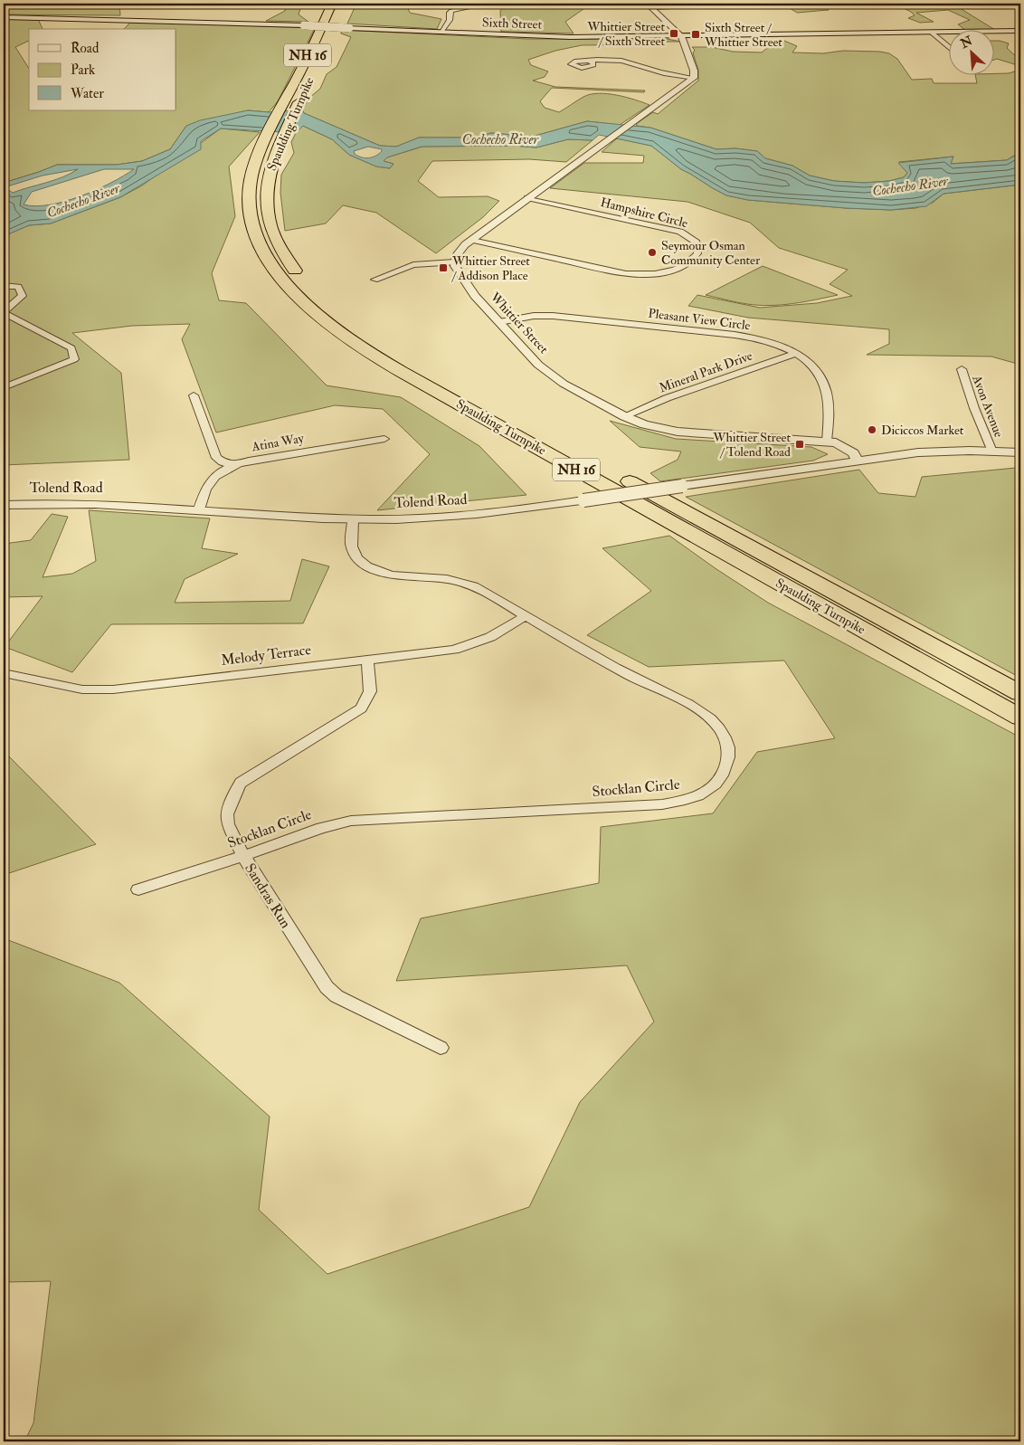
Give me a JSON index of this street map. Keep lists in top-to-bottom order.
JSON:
{
  "streets": {
    "highway": ["NH 16", "Spaulding Turnpike"],
    "main road": ["Sixth Street"],
    "street": [
      "Hampshire Circle",
      "Pleasant View Circle",
      "Whittier Street",
      "Mineral Park Drive",
      "Avon Avenue",
      "Atina Way",
      "Tolend Road",
      "Melody Terrace",
      "Stocklan Circle",
      "Sandras Run"
    ]
  },
  "crossings": [
    ["Pleasant View Circle", "Whittier Street"],
    ["Pleasant View Circle", "Mineral Park Drive"],
    ["Whittier Street", "Mineral Park Drive"],
    ["Atina Way", "Tolend Road"],
    ["Tolend Road", "Stocklan Circle"],
    ["Melody Terrace", "Stocklan Circle"],
    ["Melody Terrace", "Sandras Run"],
    ["Stocklan Circle", "Sandras Run"]
  ],
  "water": ["Cochecho River"],
  "places": {
    "transit": [
      "Whittier Street / Sixth Street",
      "Sixth Street / Whittier Street",
      "Whittier Street / Addison Place",
      "Whittier Street / Tolend Road"
    ],
    "other": ["Seymour Osman Community Center", "Diciccos Market"]
  },
  "legend": ["Road", "Park", "Water"],
  "north": "top left"
}
